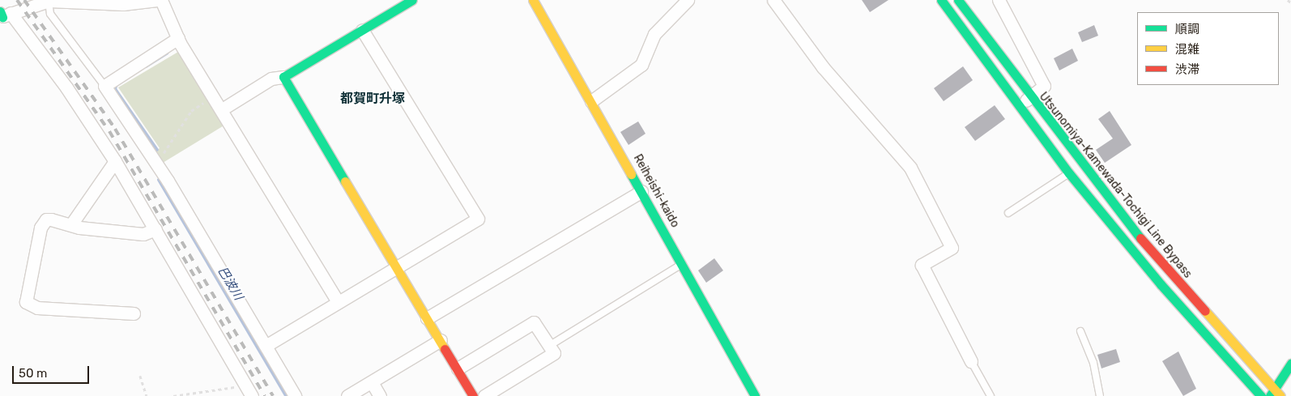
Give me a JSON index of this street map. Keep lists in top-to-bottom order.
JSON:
{
  "streets": {
    "main road": ["Utsunomiya-Kamewada-Tochigi Line Bypass", "Reiheishi-kaido"]
  },
  "districts": ["都賀町升塚"],
  "water": ["巴波川"],
  "legend": ["順調", "混雑", "渋滞"],
  "scale_bar": "50 m"
}
